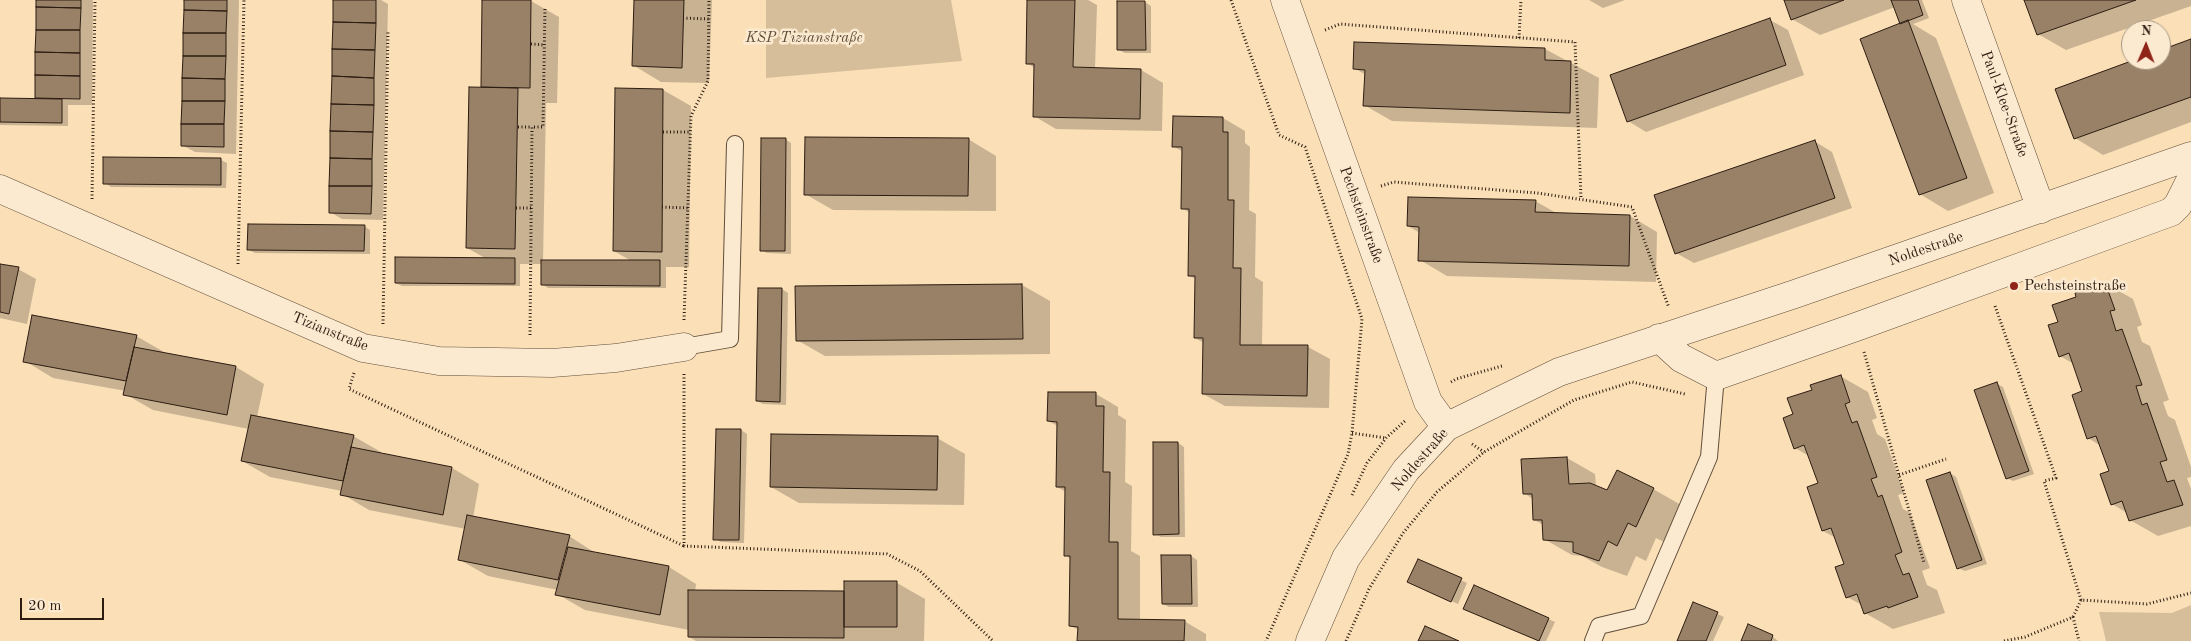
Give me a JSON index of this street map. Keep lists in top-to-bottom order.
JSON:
{
  "streets": {
    "street": [
      "Paul-Klee-Straße",
      "Pechsteinstraße",
      "Noldestraße",
      "Tizianstraße"
    ]
  },
  "crossings": [
    ["Paul-Klee-Straße", "Noldestraße"],
    ["Pechsteinstraße", "Noldestraße"]
  ],
  "parks": ["KSP Tizianstraße"],
  "places": ["Pechsteinstraße"],
  "scale_bar": "20 m",
  "north": "top"
}
